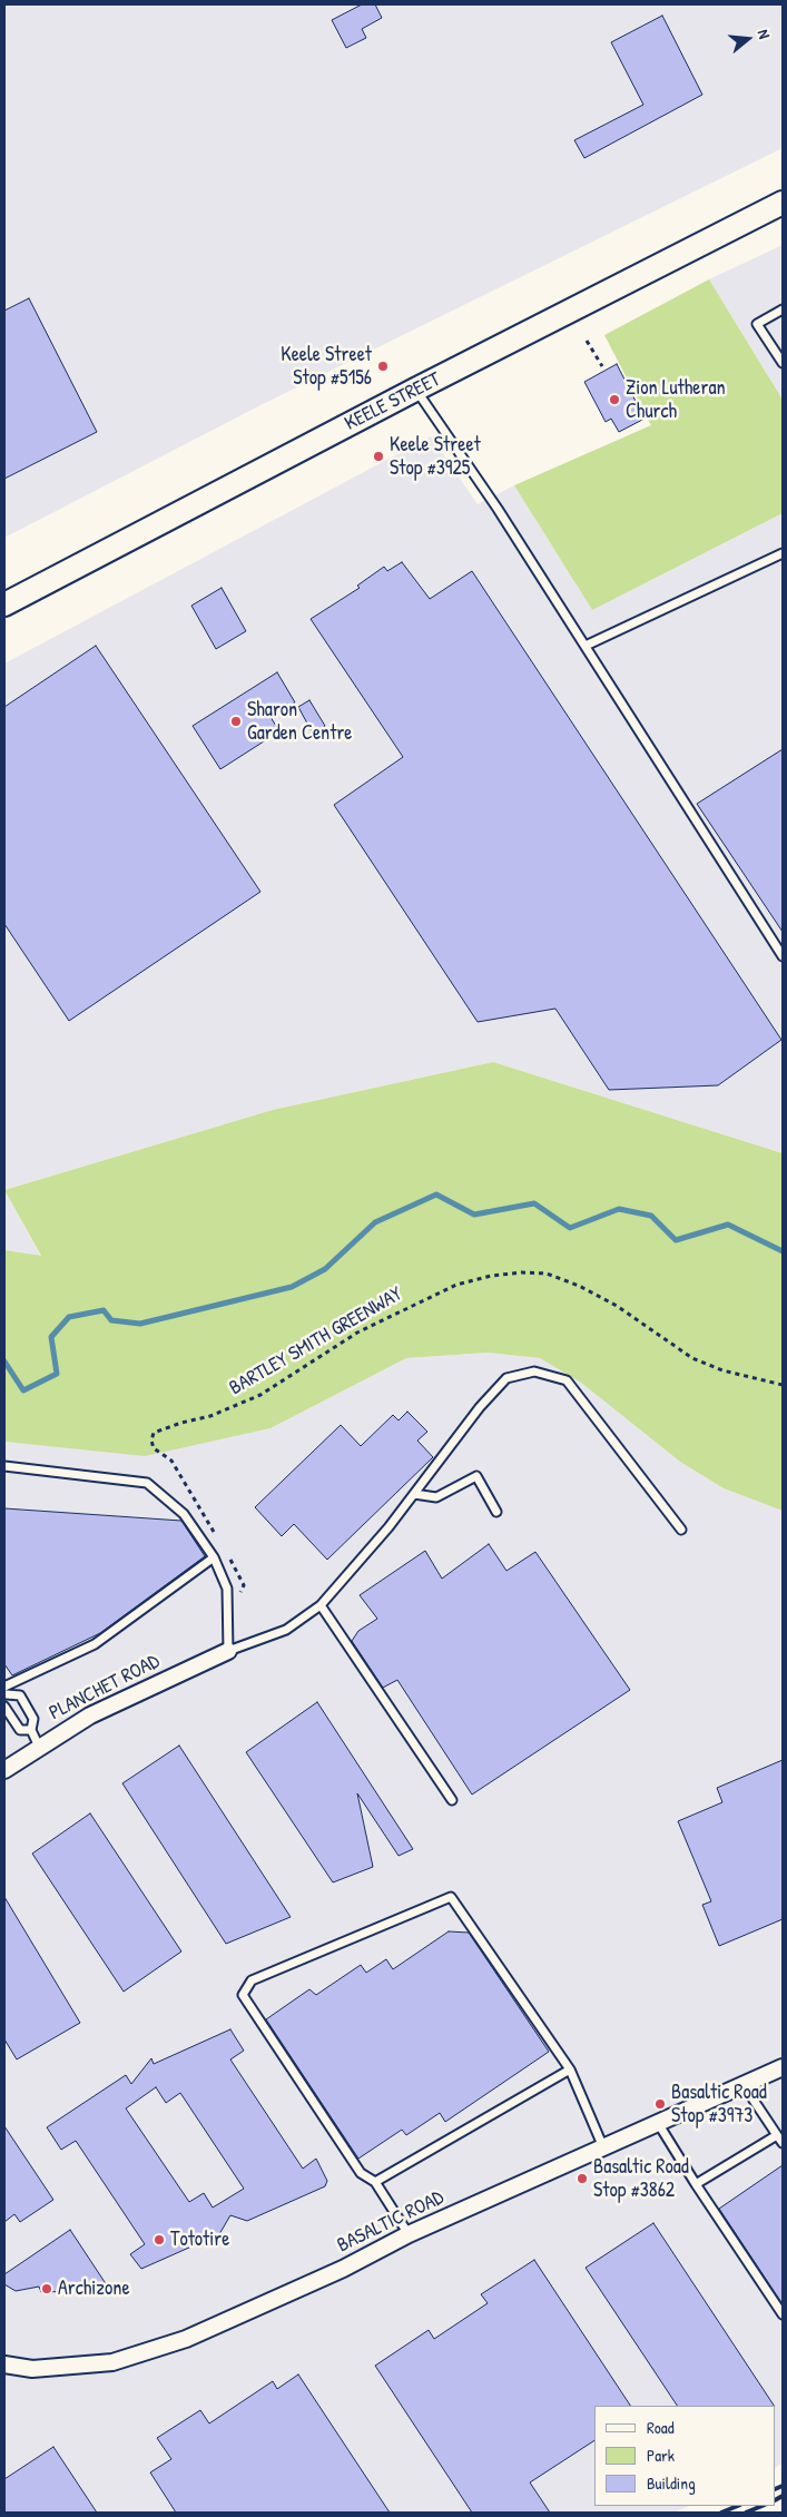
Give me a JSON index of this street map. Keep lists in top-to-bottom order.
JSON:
{
  "streets": {
    "main road": ["KEELE STREET"],
    "street": ["PLANCHET ROAD", "BASALTIC ROAD"],
    "path": ["BARTLEY SMITH GREENWAY"]
  },
  "places": [
    "Keele Street Stop #5156",
    "Zion Lutheran Church",
    "Keele Street Stop #3925",
    "Sharon Garden Centre",
    "Basaltic Road Stop #3973",
    "Basaltic Road Stop #3862",
    "Tototire",
    "Archizone"
  ],
  "legend": ["Road", "Park", "Building"],
  "north": "right"
}
